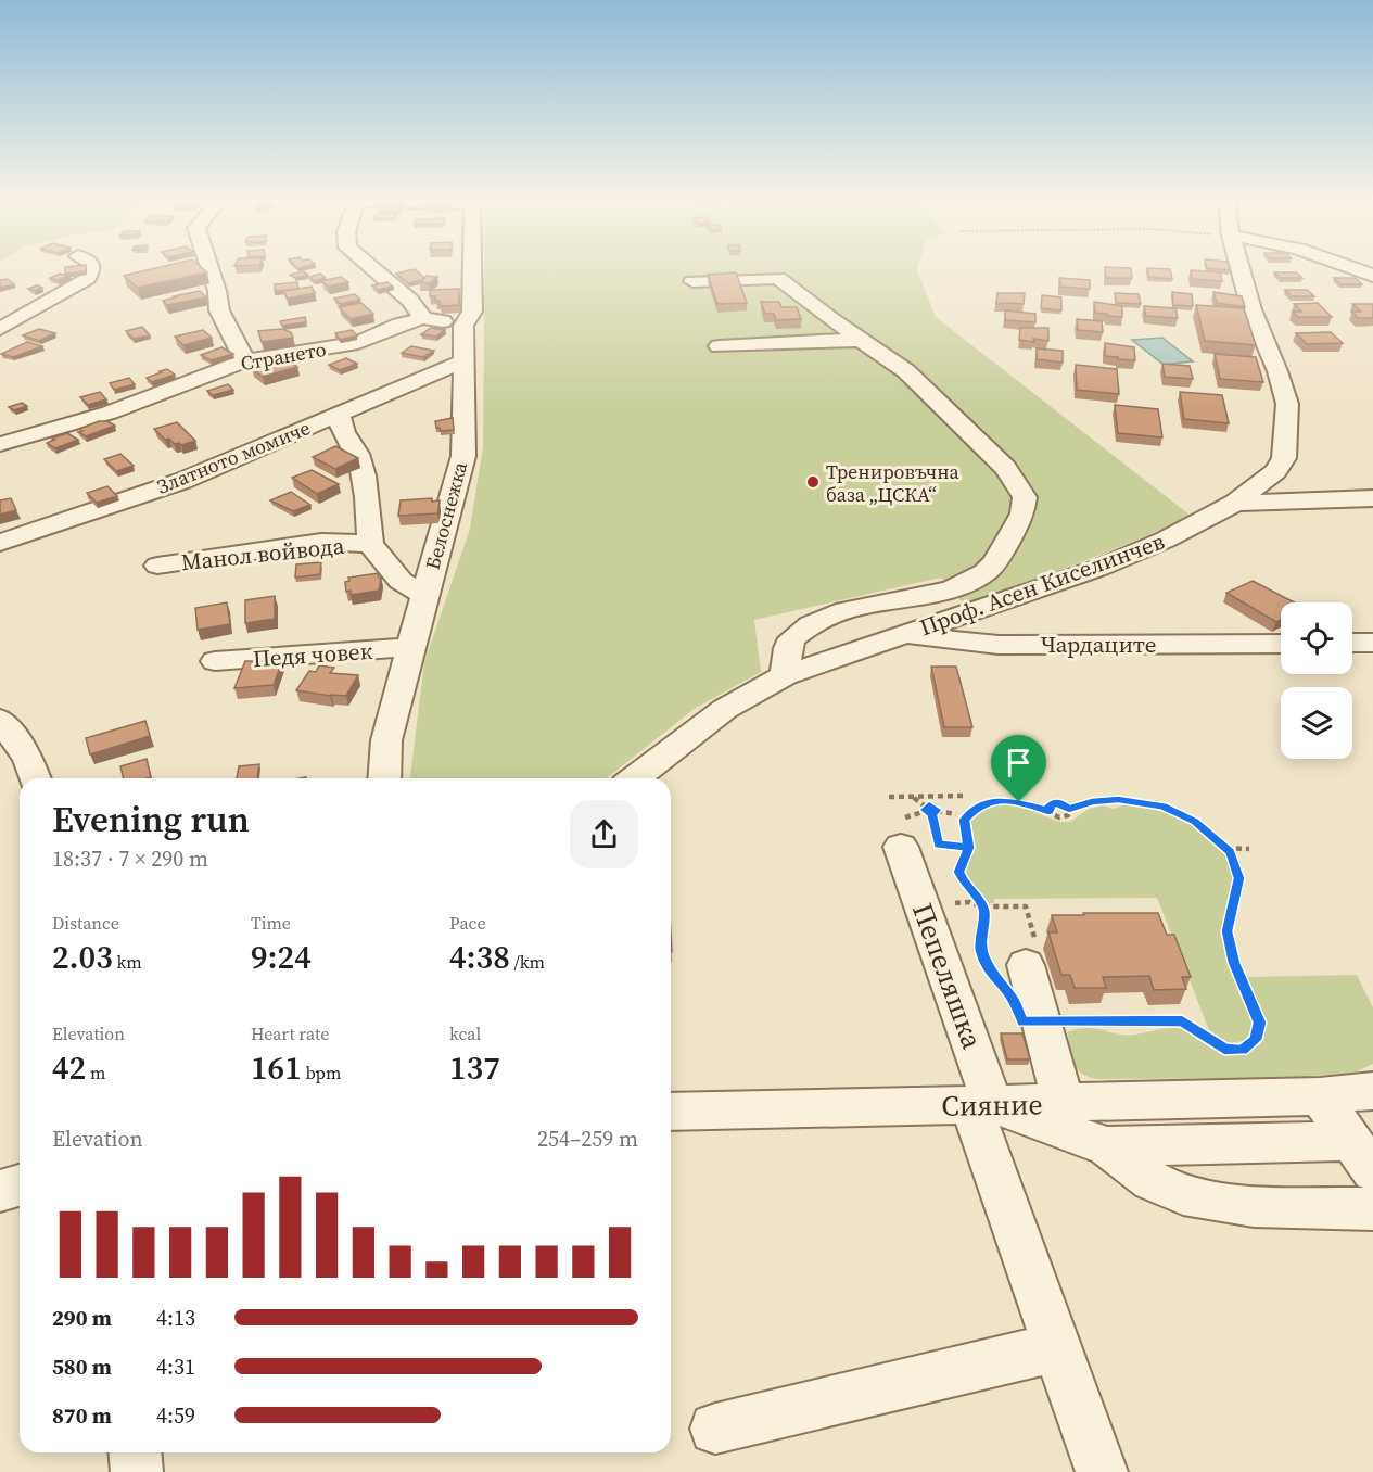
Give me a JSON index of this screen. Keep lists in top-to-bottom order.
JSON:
{
  "streets": {
    "street": [
      "Странето",
      "Златното момиче",
      "Белоснежка",
      "Манол войвода",
      "Проф. Асен Киселинчев",
      "Чардаците",
      "Педя човек",
      "Пепеляшка",
      "Сияние"
    ]
  },
  "crossings": [
    ["Златното момиче", "Белоснежка"],
    ["Белоснежка", "Манол войвода"],
    ["Белоснежка", "Педя човек"],
    ["Проф. Асен Киселинчев", "Чардаците"],
    ["Пепеляшка", "Сияние"]
  ],
  "places": ["Тренировъчна база „ЦСКА“"],
  "page": {
    "heading": ["Evening run", "18:37 · 7 × 290 m"],
    "stats": [
      ["Distance", "2.03 km"],
      ["Time", "9:24"],
      ["Pace", "4:38 /km"],
      ["Elevation", "42 m"],
      ["Heart rate", "161 bpm"],
      ["kcal", "137"]
    ],
    "chart": ["Elevation", "254–259 m"],
    "list": [
      {
        "name": "290 m",
        "note": "4:13"
      },
      {
        "name": "580 m",
        "note": "4:31"
      },
      {
        "name": "870 m",
        "note": "4:59"
      }
    ]
  }
}
